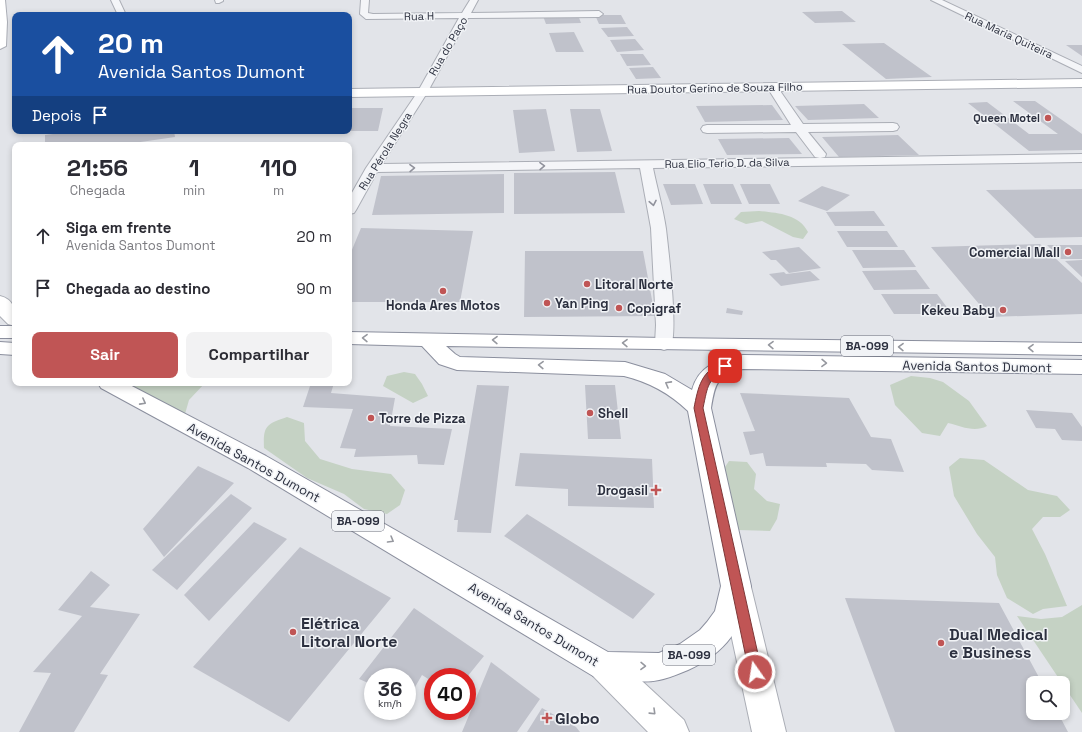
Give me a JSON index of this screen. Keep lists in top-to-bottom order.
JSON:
{
  "streets": {
    "main road": ["Rua Doutor Gerino de Souza Filho", "BA-099", "Avenida Santos Dumont"],
    "street": [
      "Rua H",
      "Rua Maria Quiteira",
      "Rua do Paço",
      "Rua Pérola Negra",
      "Rua Elio Terio D. da Silva"
    ]
  },
  "crossings": [
    ["Rua H", "Rua do Paço"],
    ["Rua do Paço", "Rua Doutor Gerino de Souza Filho"],
    ["Rua do Paço", "Rua Pérola Negra"],
    ["Rua Doutor Gerino de Souza Filho", "Rua Pérola Negra"],
    ["Rua Pérola Negra", "Rua Elio Terio D. da Silva"]
  ],
  "one_way": ["Rua Elio Terio D. da Silva"],
  "places": {
    "other": [
      "Queen Motel",
      "Comercial Mall",
      "Litoral Norte",
      "Honda Ares Motos",
      "Yan Ping",
      "Copigraf",
      "Kekeu Baby",
      "Shell",
      "Torre de Pizza",
      "Elétrica Litoral Norte",
      "Dual Medical e Business"
    ],
    "health": ["Drogasil", "Globo"]
  },
  "page": {
    "turn": ["20 m", "Avenida Santos Dumont"],
    "then": "Depois",
    "eta": [
      "21:56",
      "Chegada",
      "1",
      "min",
      "110",
      "m"
    ],
    "list": [
      {
        "name": "Siga em frente",
        "note": "Avenida Santos Dumont",
        "value": "20 m"
      },
      {
        "name": "Chegada ao destino",
        "value": "90 m"
      }
    ],
    "buttons": ["Sair", "Compartilhar"],
    "speed": "36 km/h",
    "limit": "40"
  }
}
